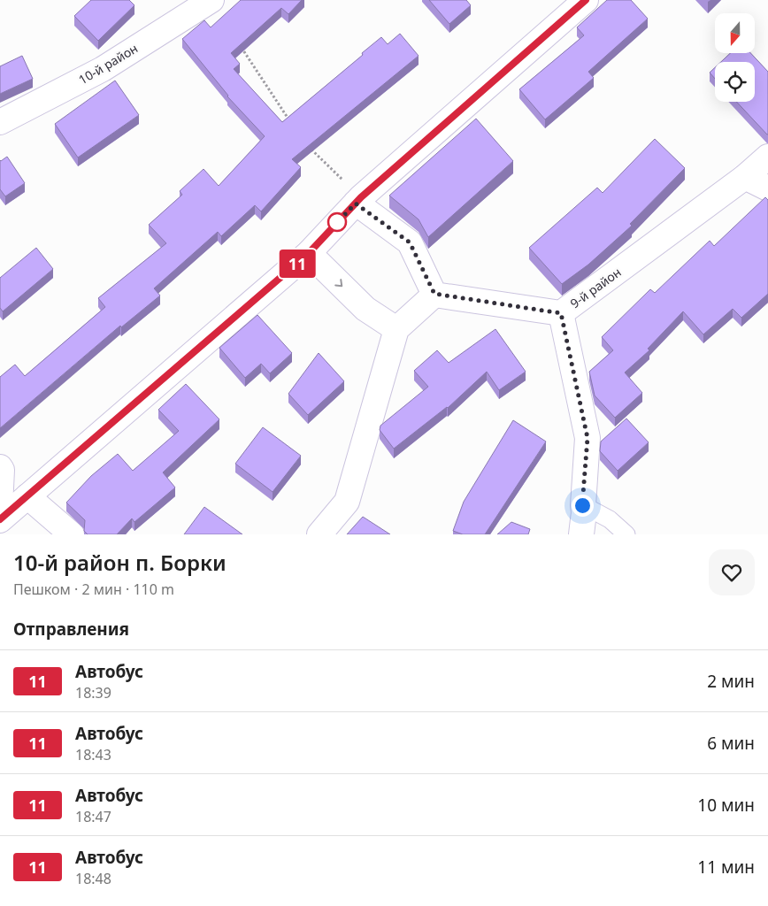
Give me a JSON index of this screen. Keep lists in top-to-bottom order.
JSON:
{
  "streets": {
    "street": ["10-й район", "9-й район"]
  },
  "lines": ["bus line 11"],
  "north": "bottom",
  "page": {
    "on_map": "11",
    "heading": [
      ["10-й район п. Борки", "Пешком · 2 мин · 110 m"],
      "Отправления"
    ],
    "list": [
      {
        "mark": "11",
        "name": "Автобус",
        "note": "18:39",
        "value": "2 мин"
      },
      {
        "mark": "11",
        "name": "Автобус",
        "note": "18:43",
        "value": "6 мин"
      },
      {
        "mark": "11",
        "name": "Автобус",
        "note": "18:47",
        "value": "10 мин"
      },
      {
        "mark": "11",
        "name": "Автобус",
        "note": "18:48",
        "value": "11 мин"
      }
    ]
  }
}
